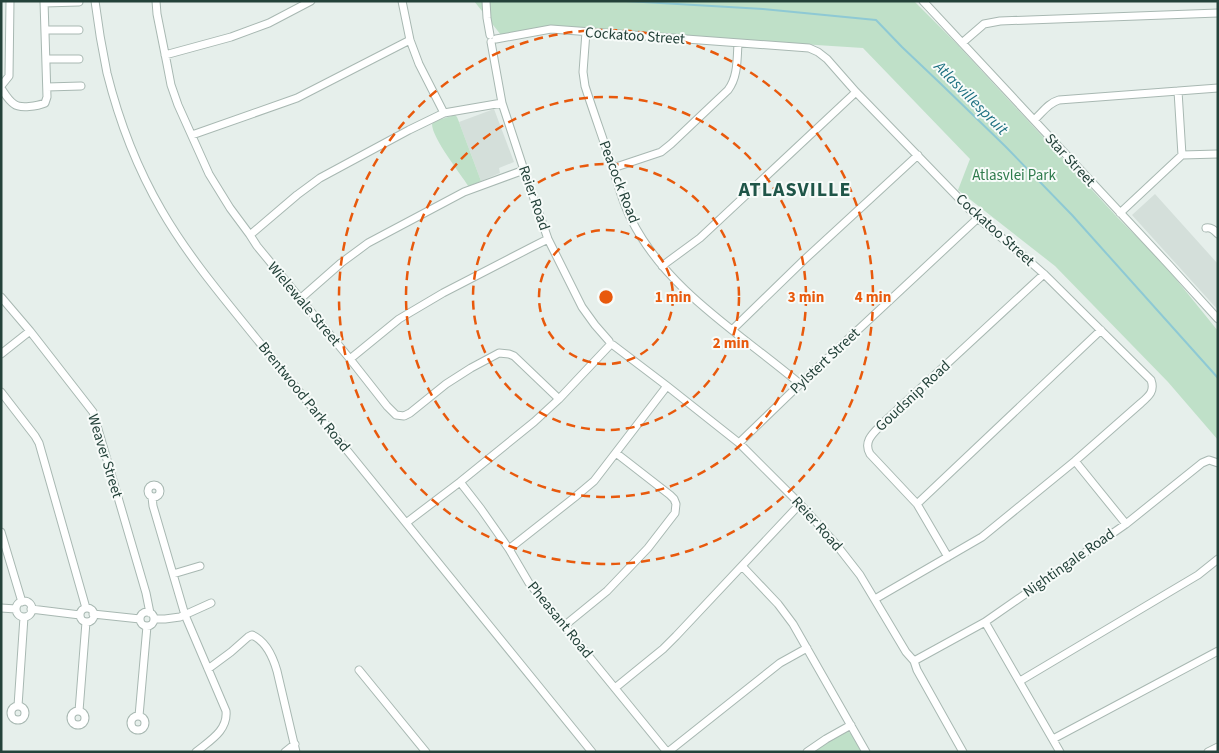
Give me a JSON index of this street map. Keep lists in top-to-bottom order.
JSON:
{
  "streets": {
    "street": [
      "Cockatoo Street",
      "Star Street",
      "Peacock Road",
      "Reier Road",
      "Wielewale Street",
      "Pylstert Street",
      "Goudsnip Road",
      "Brentwood Park Road",
      "Weaver Street",
      "Nightingale Road",
      "Pheasant Road"
    ]
  },
  "crossings": [
    ["Cockatoo Street", "Peacock Road"],
    ["Cockatoo Street", "Reier Road"],
    ["Cockatoo Street", "Pylstert Street"],
    ["Cockatoo Street", "Goudsnip Road"],
    ["Peacock Road", "Pylstert Street"],
    ["Reier Road", "Pylstert Street"],
    ["Reier Road", "Nightingale Road"]
  ],
  "districts": ["ATLASVILLE"],
  "water": ["Atlasvillespruit"],
  "parks": ["Atlasvlei Park"],
  "rings": [
    "1 min",
    "3 min",
    "4 min",
    "2 min"
  ]
}
